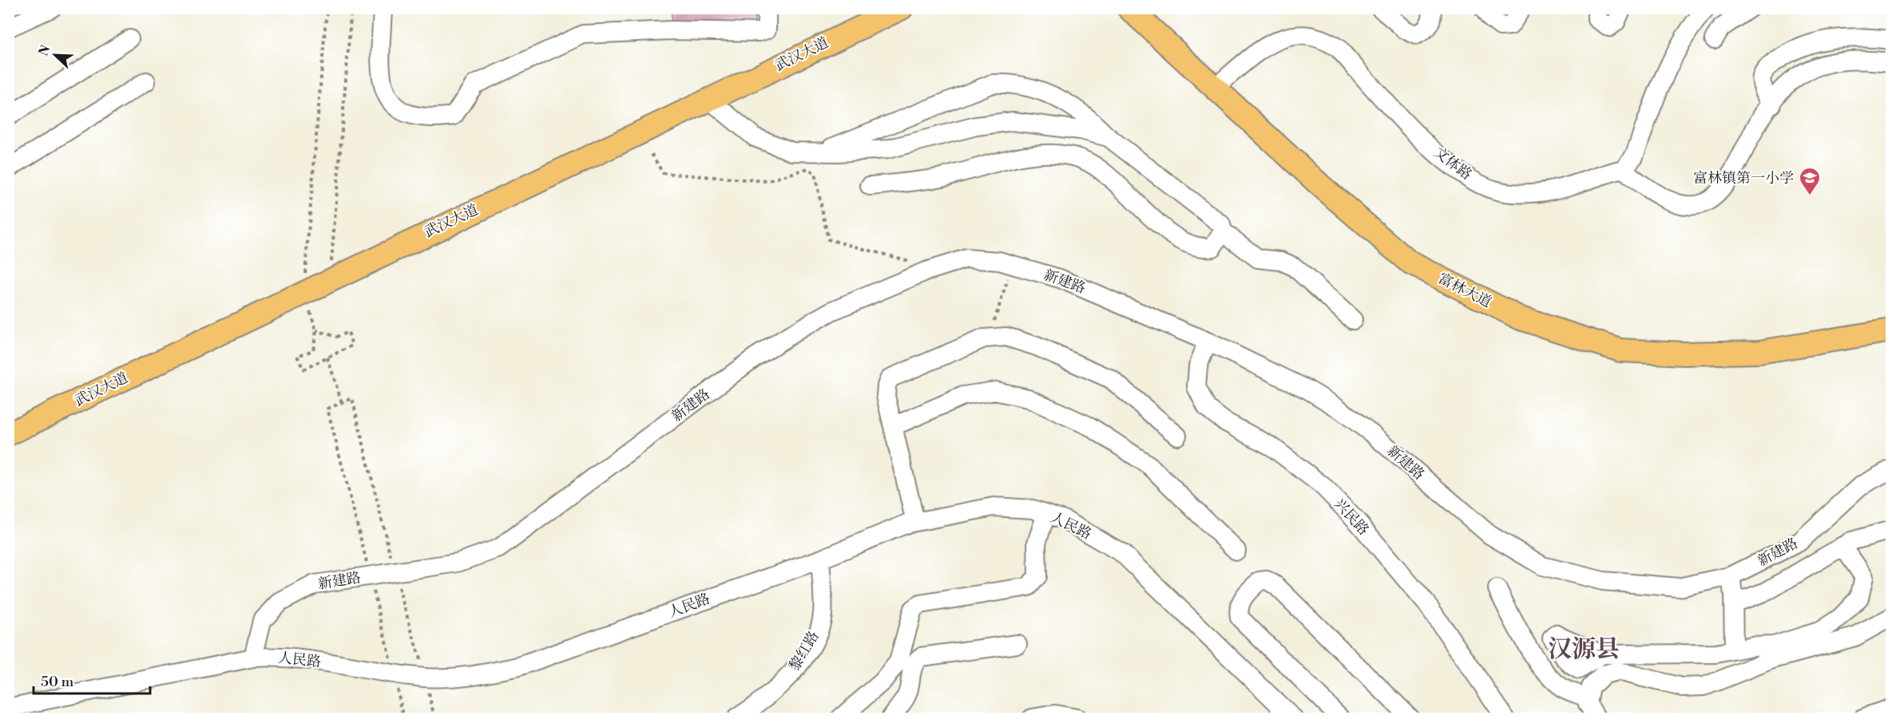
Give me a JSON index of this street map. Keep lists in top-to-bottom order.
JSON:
{
  "streets": {
    "main road": ["武汉大道", "富林大道"],
    "street": [
      "文体路",
      "新建路",
      "兴民路",
      "人民路",
      "黎红路"
    ]
  },
  "crossings": [
    ["文体路", "富林大道"],
    ["新建路", "兴民路"],
    ["新建路", "人民路"],
    ["人民路", "黎红路"]
  ],
  "districts": ["汉源县"],
  "places": {
    "school or university": ["富林镇第一小学"]
  },
  "scale_bar": "50 m",
  "north": "top left"
}
